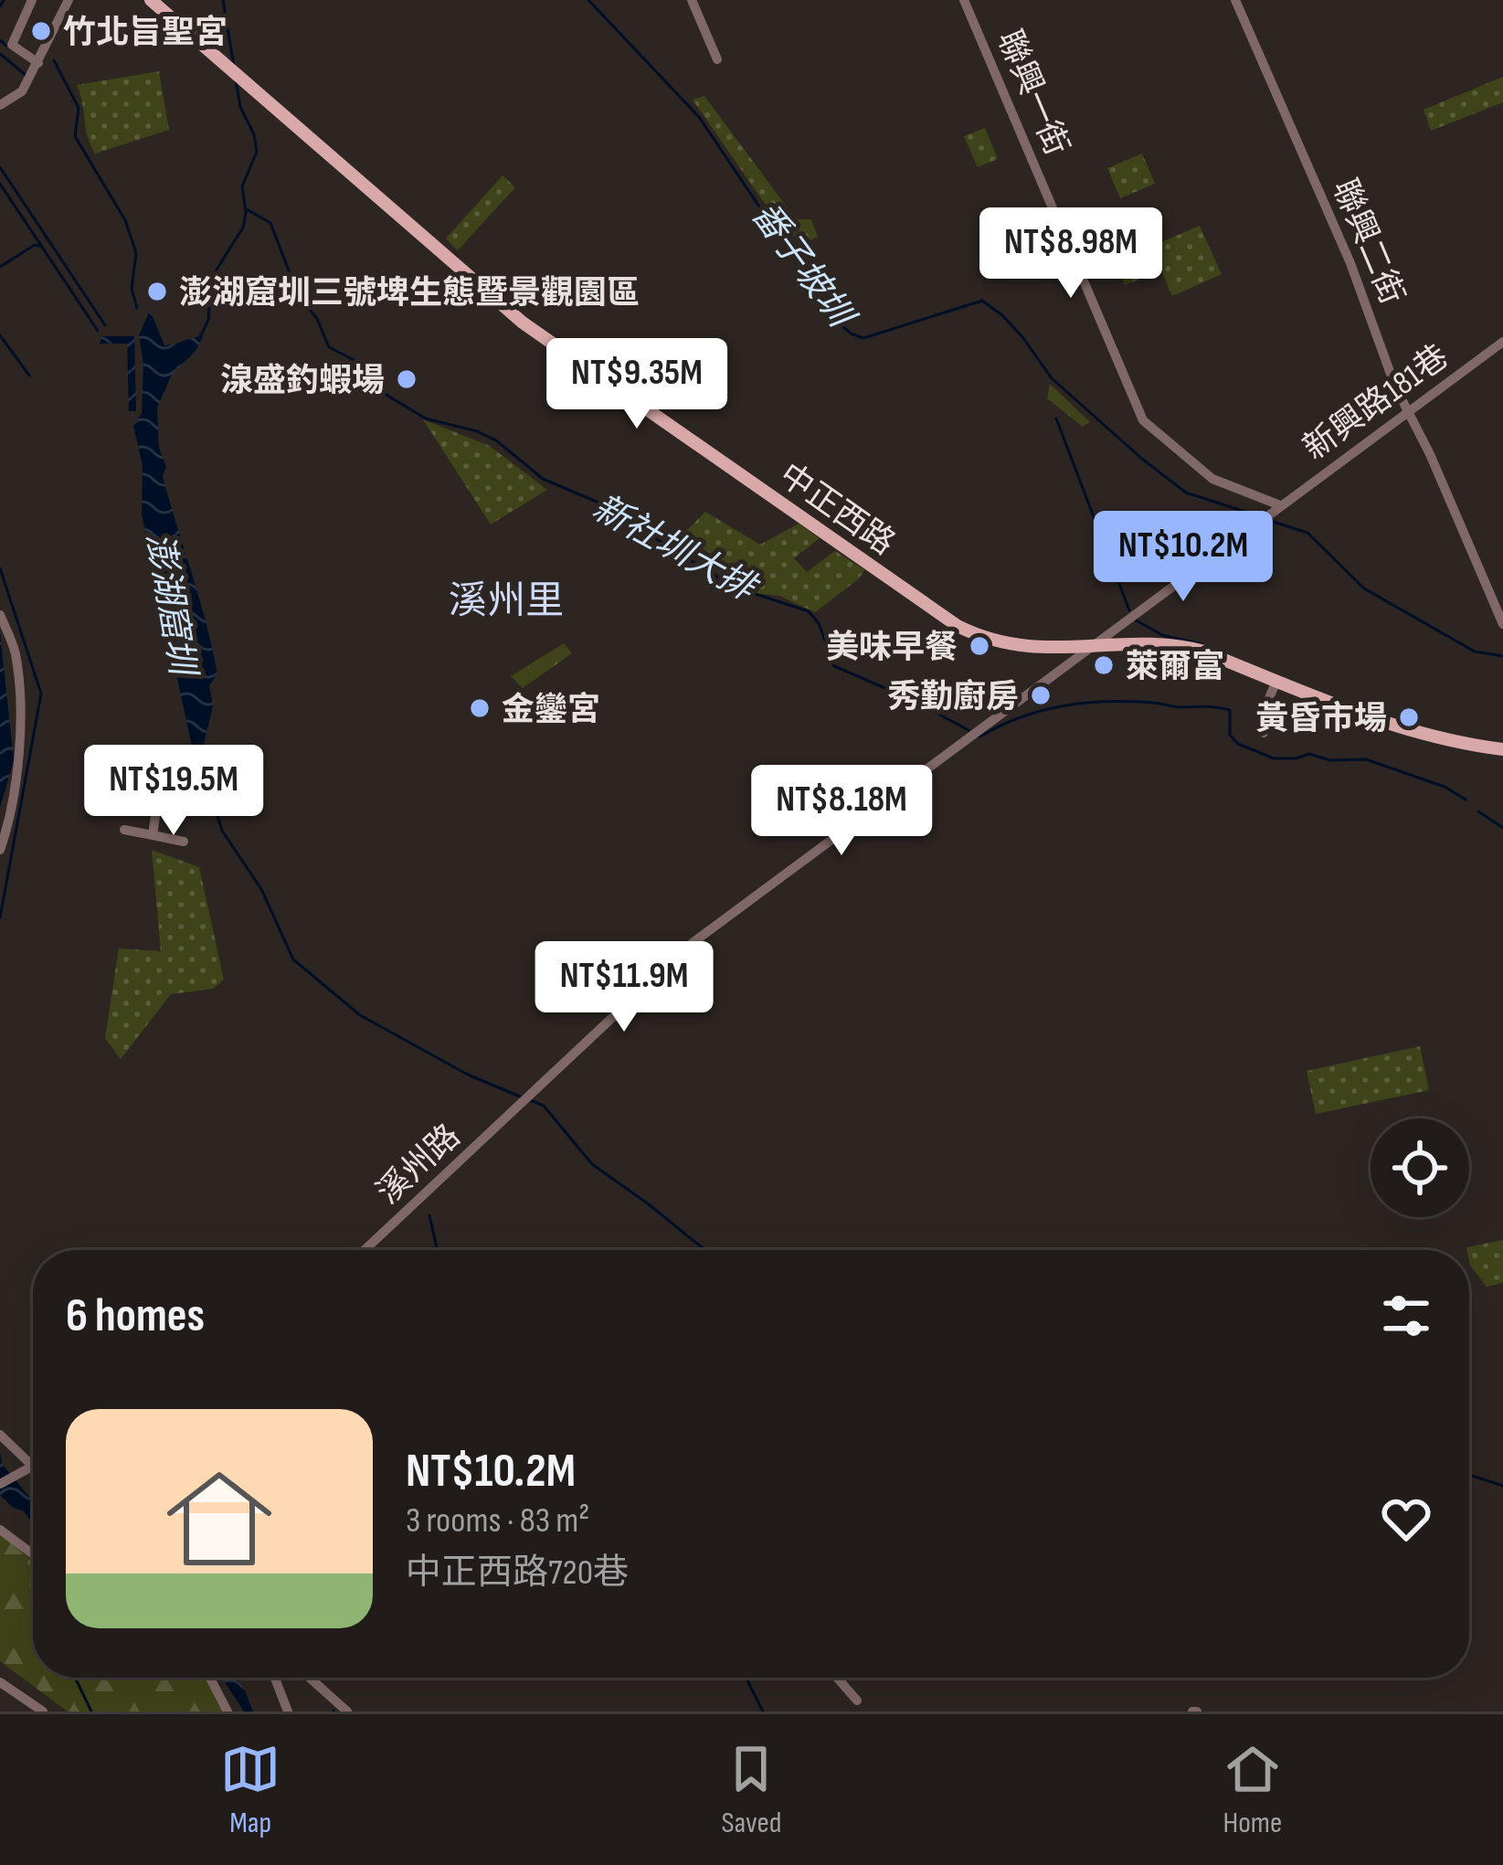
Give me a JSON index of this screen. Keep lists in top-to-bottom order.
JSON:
{
  "streets": {
    "main road": ["中正西路"],
    "street": [
      "聯興一街",
      "聯興二街",
      "新興路181巷",
      "溪州路"
    ]
  },
  "crossings": [
    ["聯興一街", "新興路181巷"],
    ["聯興二街", "新興路181巷"],
    ["新興路181巷", "中正西路"],
    ["新興路181巷", "溪州路"],
    ["中正西路", "溪州路"]
  ],
  "districts": ["溪州里"],
  "water": ["番子坡圳", "新社圳大排", "澎湖窟圳"],
  "places": [
    "竹北旨聖宮",
    "澎湖窟圳三號埤生態暨景觀園區",
    "湶盛釣蝦場",
    "美味早餐",
    "萊爾富",
    "秀勤廚房",
    "金鑾宮",
    "黃昏市場"
  ],
  "page": {
    "price": [
      "NT$8.98M",
      "NT$9.35M",
      "NT$10.2M",
      "NT$19.5M",
      "NT$8.18M",
      "NT$11.9M"
    ],
    "heading": "6 homes",
    "list": [
      {
        "name": "NT$10.2M",
        "note": "3 rooms · 83 m² · 中正西路720巷"
      }
    ],
    "tabs": ["Map", "Saved", "Home"]
  }
}
